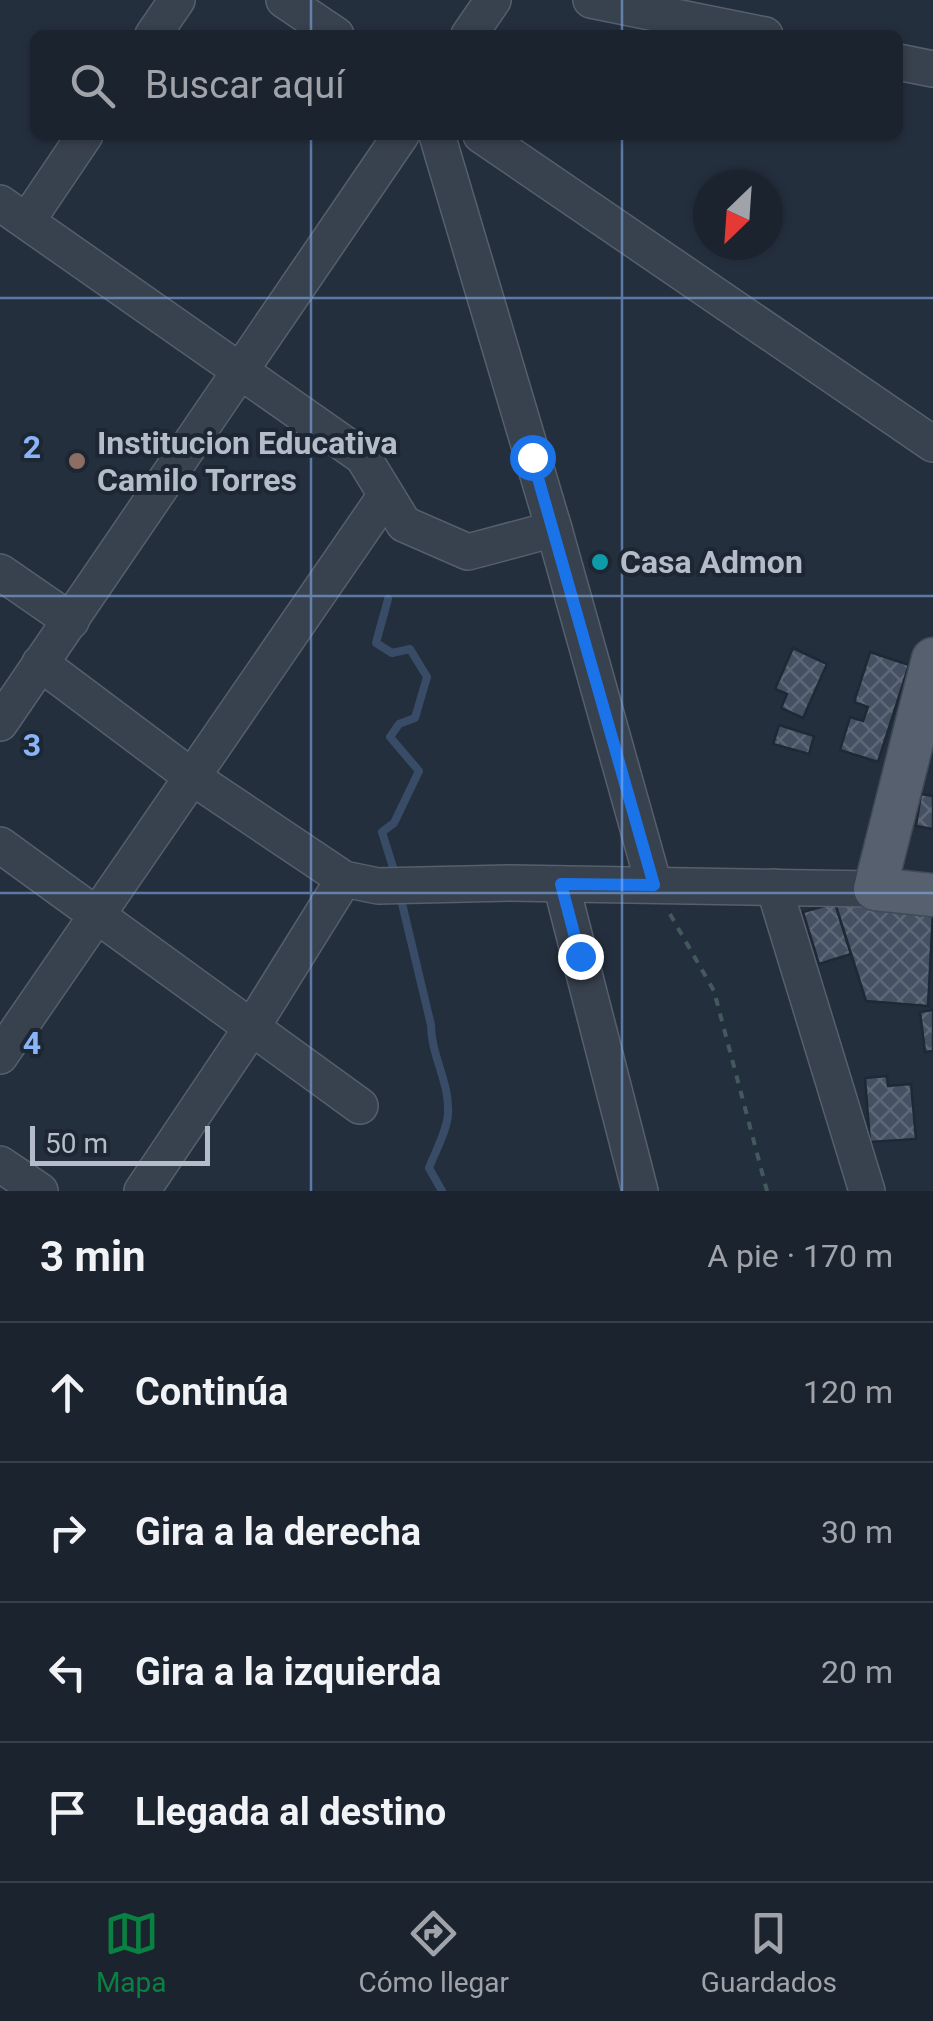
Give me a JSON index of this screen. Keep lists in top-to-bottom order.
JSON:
{
  "places": ["Institucion Educativa Camilo Torres", "Casa Admon"],
  "scale_bar": "50 m",
  "north": "bottom left",
  "page": {
    "search": "Buscar aquí",
    "scale": "50 m",
    "heading": ["3 min", "A pie · 170 m"],
    "list": [
      ["Continúa", "120 m"],
      ["Gira a la derecha", "30 m"],
      ["Gira a la izquierda", "20 m"],
      "Llegada al destino"
    ],
    "nav": ["Mapa", "Cómo llegar", "Guardados"]
  },
  "grid": {
    "rows": ["2", "3", "4"]
  }
}
